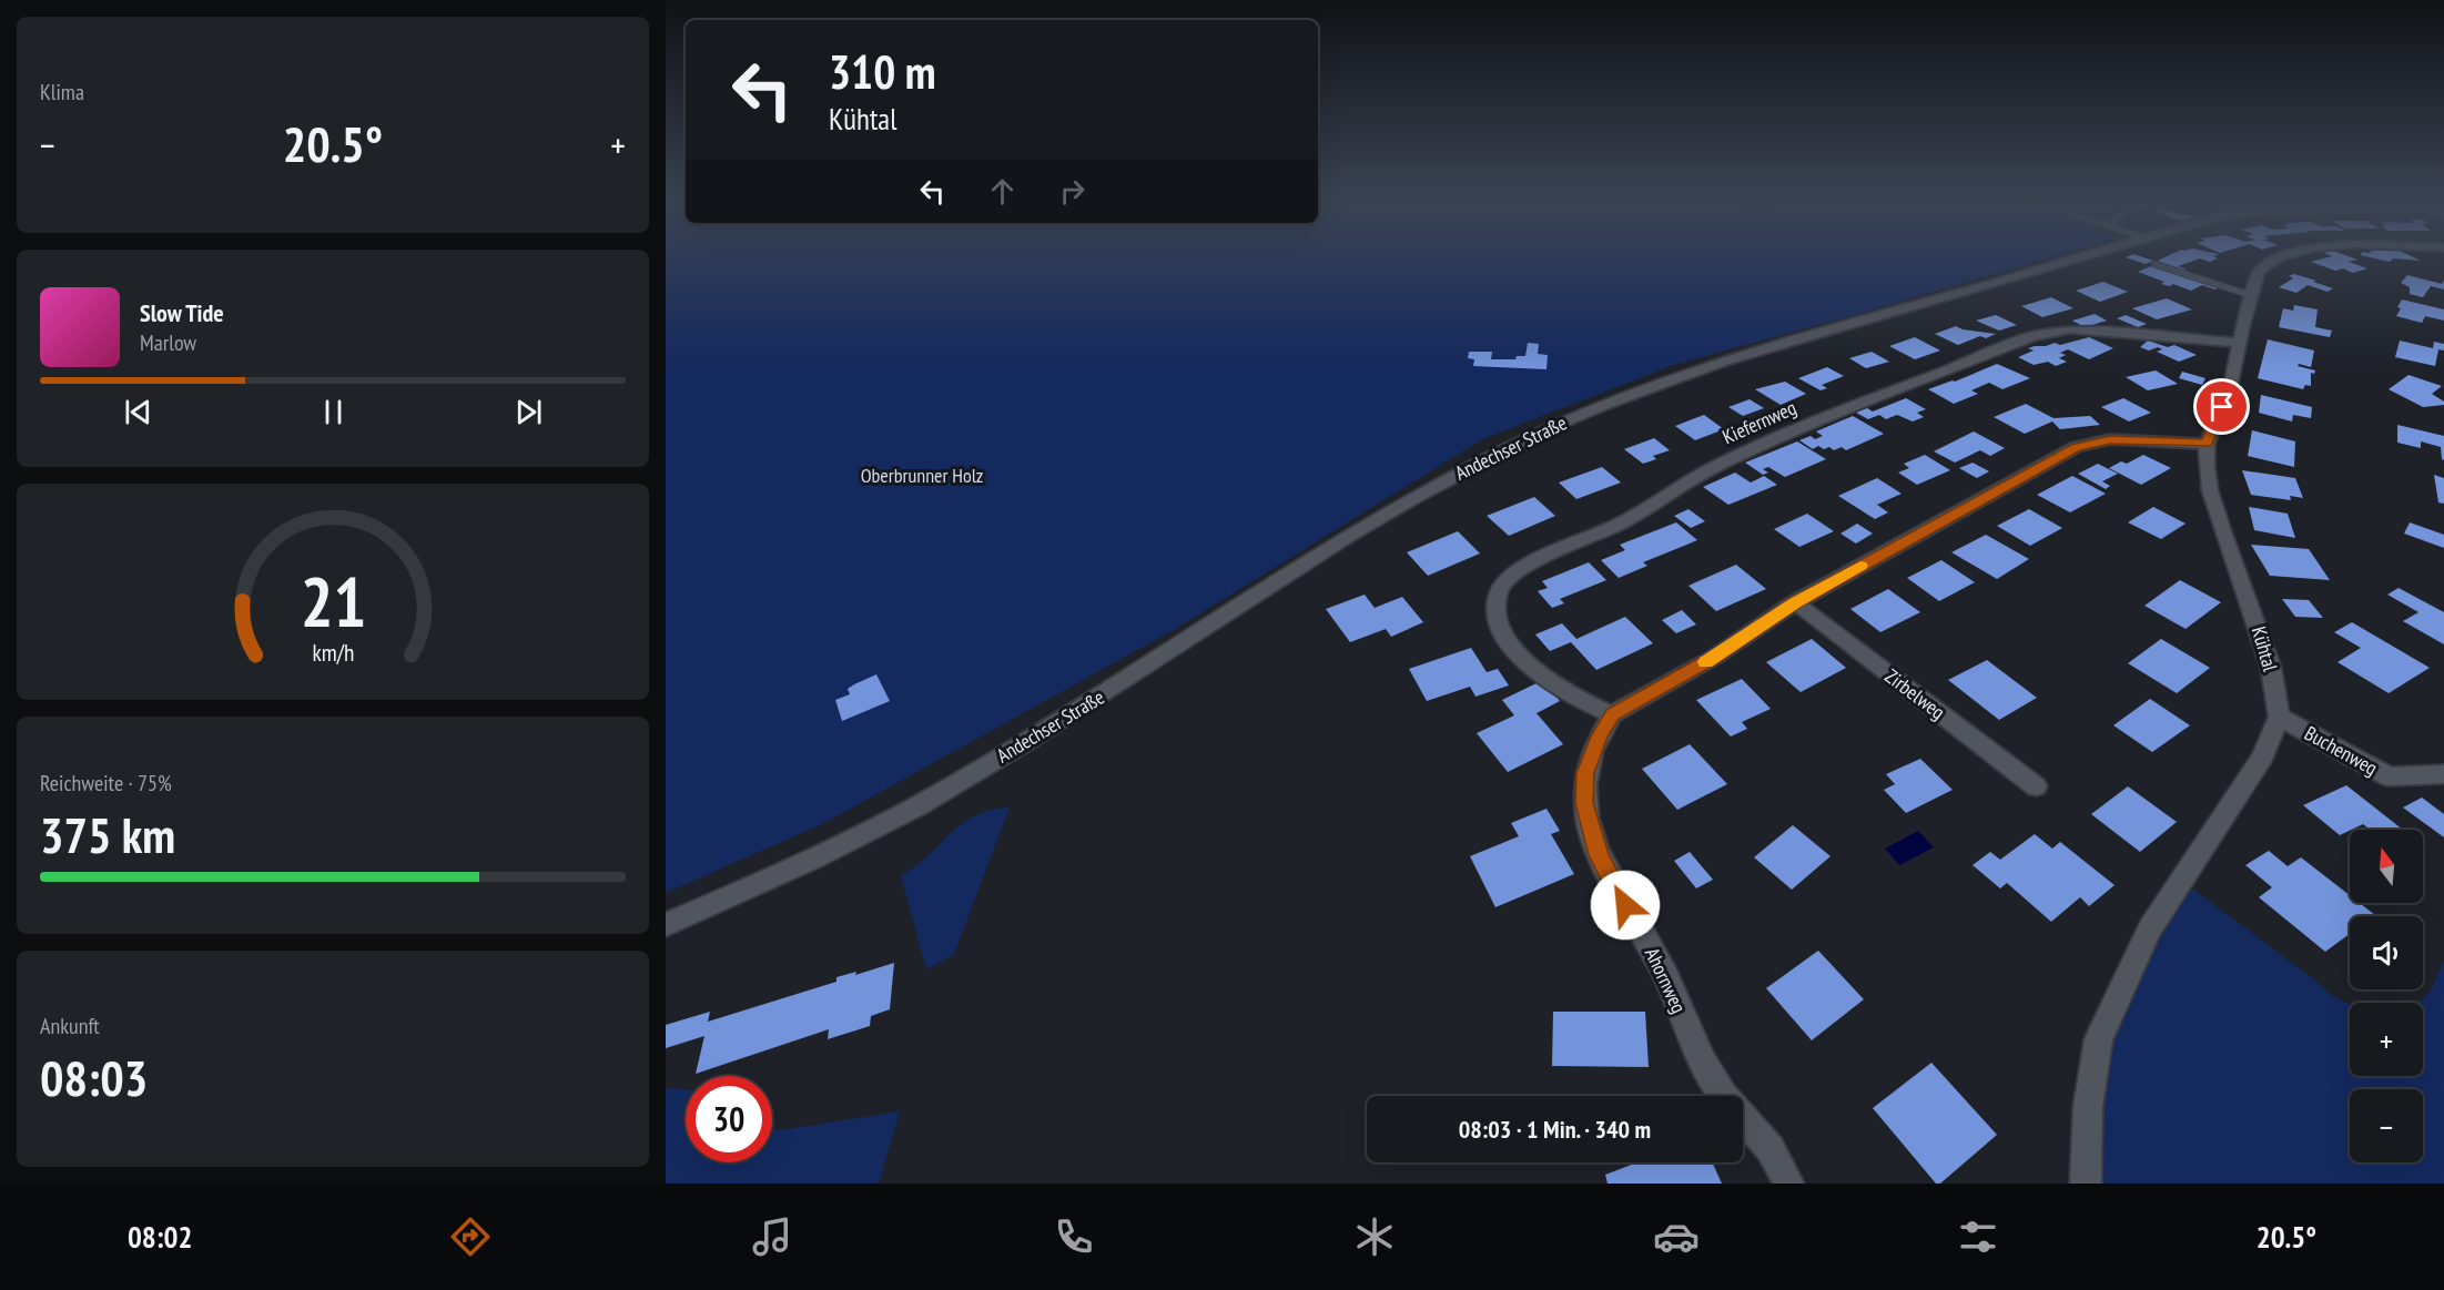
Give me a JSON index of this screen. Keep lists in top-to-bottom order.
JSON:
{
  "streets": {
    "street": [
      "Kiefernweg",
      "Andechser Straße",
      "Kühtal",
      "Zirbelweg",
      "Buchenweg",
      "Ahornweg"
    ]
  },
  "crossings": [
    ["Kiefernweg", "Kühtal"],
    ["Kiefernweg", "Ahornweg"],
    ["Kühtal", "Buchenweg"]
  ],
  "parks": ["Oberbrunner Holz"],
  "north": "top",
  "page": {
    "tile": [
      "Klima",
      ["Reichweite · 75%", "375 km"],
      ["Ankunft", "08:03"]
    ],
    "turn": ["310 m", "Kühtal"],
    "heat": ["−", "20.5°", "+"],
    "song": ["Slow Tide", "Marlow"],
    "map_buttons": ["+", "−"],
    "limit": "30",
    "trip": "08:03 · 1 Min. · 340 m",
    "tabs": ["08:02", "20.5°"],
    "gauge": ["21", "km/h"]
  }
}
